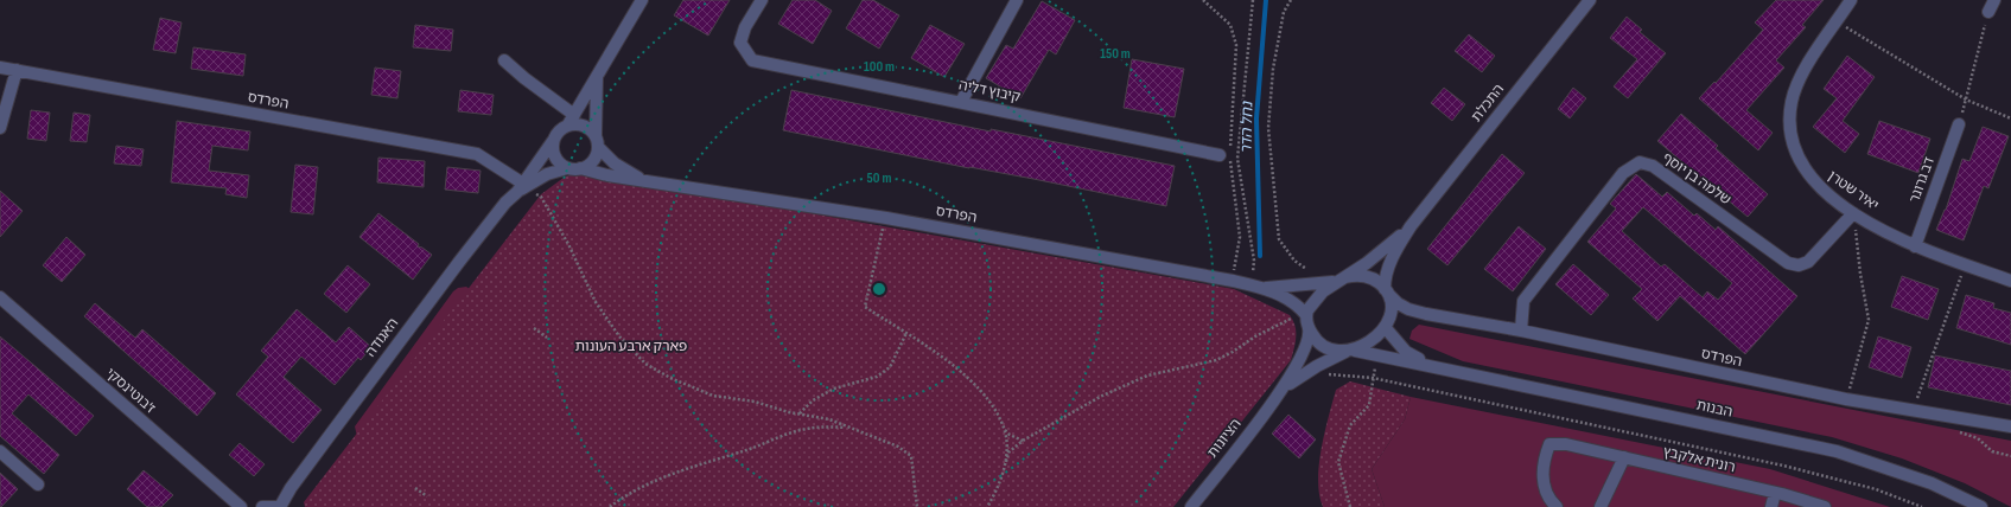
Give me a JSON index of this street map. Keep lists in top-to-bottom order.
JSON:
{
  "streets": {
    "street": [
      "קיבוץ דליה",
      "הפרדס",
      "התכלת",
      "שלמה בן יוסף",
      "דב גרונר",
      "יאיר שטרן",
      "האגודה",
      "ז'בוטינסקי",
      "הבנות",
      "הציונות",
      "רונית אלקבץ"
    ]
  },
  "crossings": [
    ["הפרדס", "התכלת"],
    ["הפרדס", "שלמה בן יוסף"],
    ["הפרדס", "האגודה"],
    ["הפרדס", "הבנות"],
    ["הפרדס", "הציונות"],
    ["התכלת", "הבנות"],
    ["התכלת", "הציונות"],
    ["שלמה בן יוסף", "יאיר שטרן"],
    ["דב גרונר", "יאיר שטרן"],
    ["הבנות", "הציונות"]
  ],
  "water": ["נחל הדר"],
  "parks": ["פארק ארבע העונות"],
  "rings": ["150 m", "100 m", "50 m"]
}
